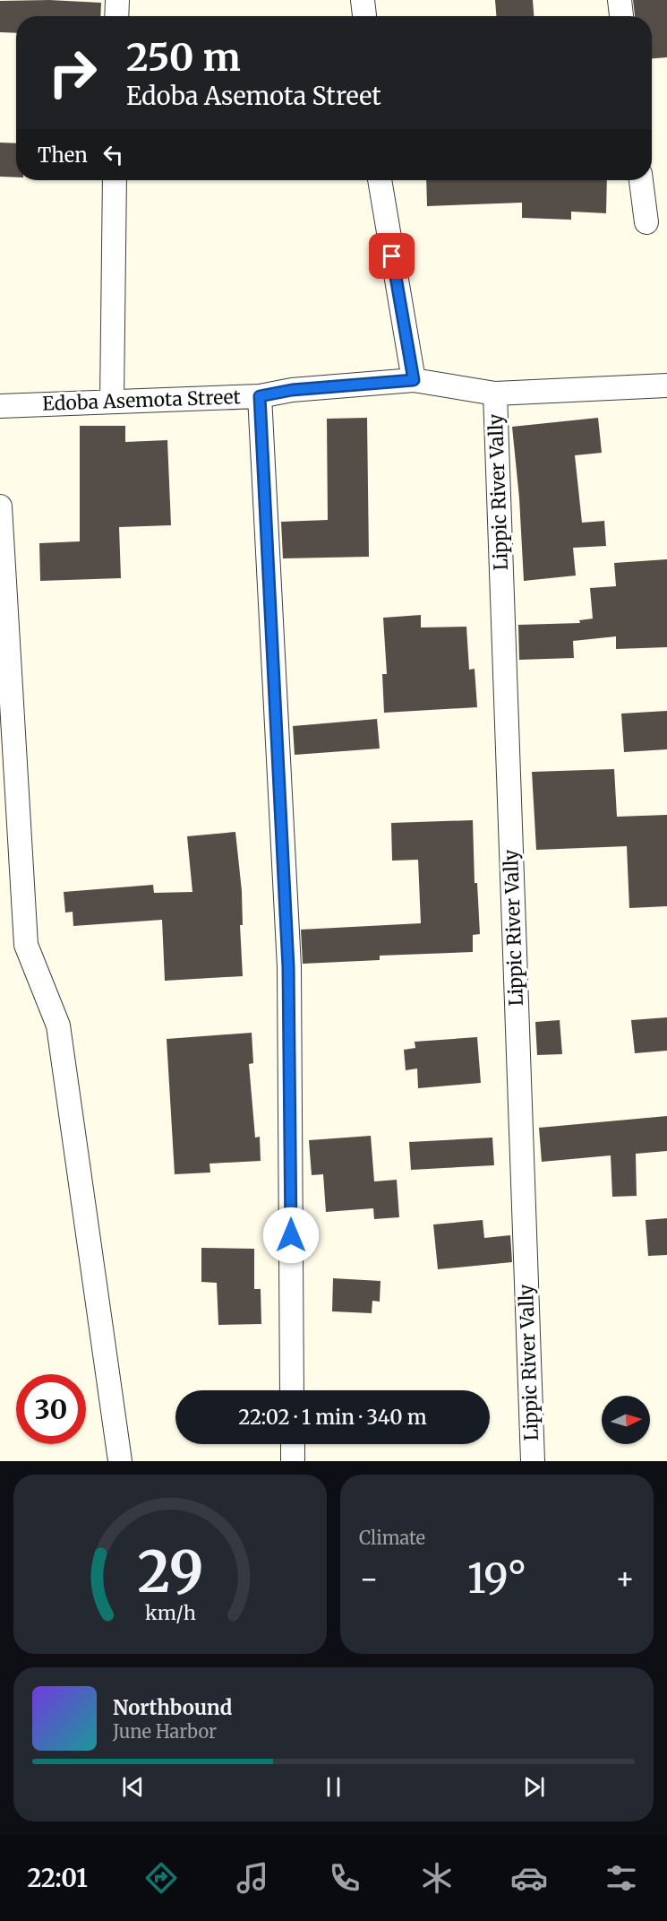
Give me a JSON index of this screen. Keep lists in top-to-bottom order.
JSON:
{
  "streets": {
    "street": ["Edoba Asemota Street", "Lippic River Vally"]
  },
  "crossings": [
    ["Edoba Asemota Street", "Lippic River Vally"]
  ],
  "north": "right",
  "page": {
    "turn": ["250 m", "Edoba Asemota Street"],
    "then": "Then",
    "limit": "30",
    "trip": "22:02 · 1 min · 340 m",
    "tile": "Climate",
    "heat": ["−", "19°", "+"],
    "song": ["Northbound", "June Harbor"],
    "tabs": "22:01",
    "gauge": ["29", "km/h"]
  }
}
